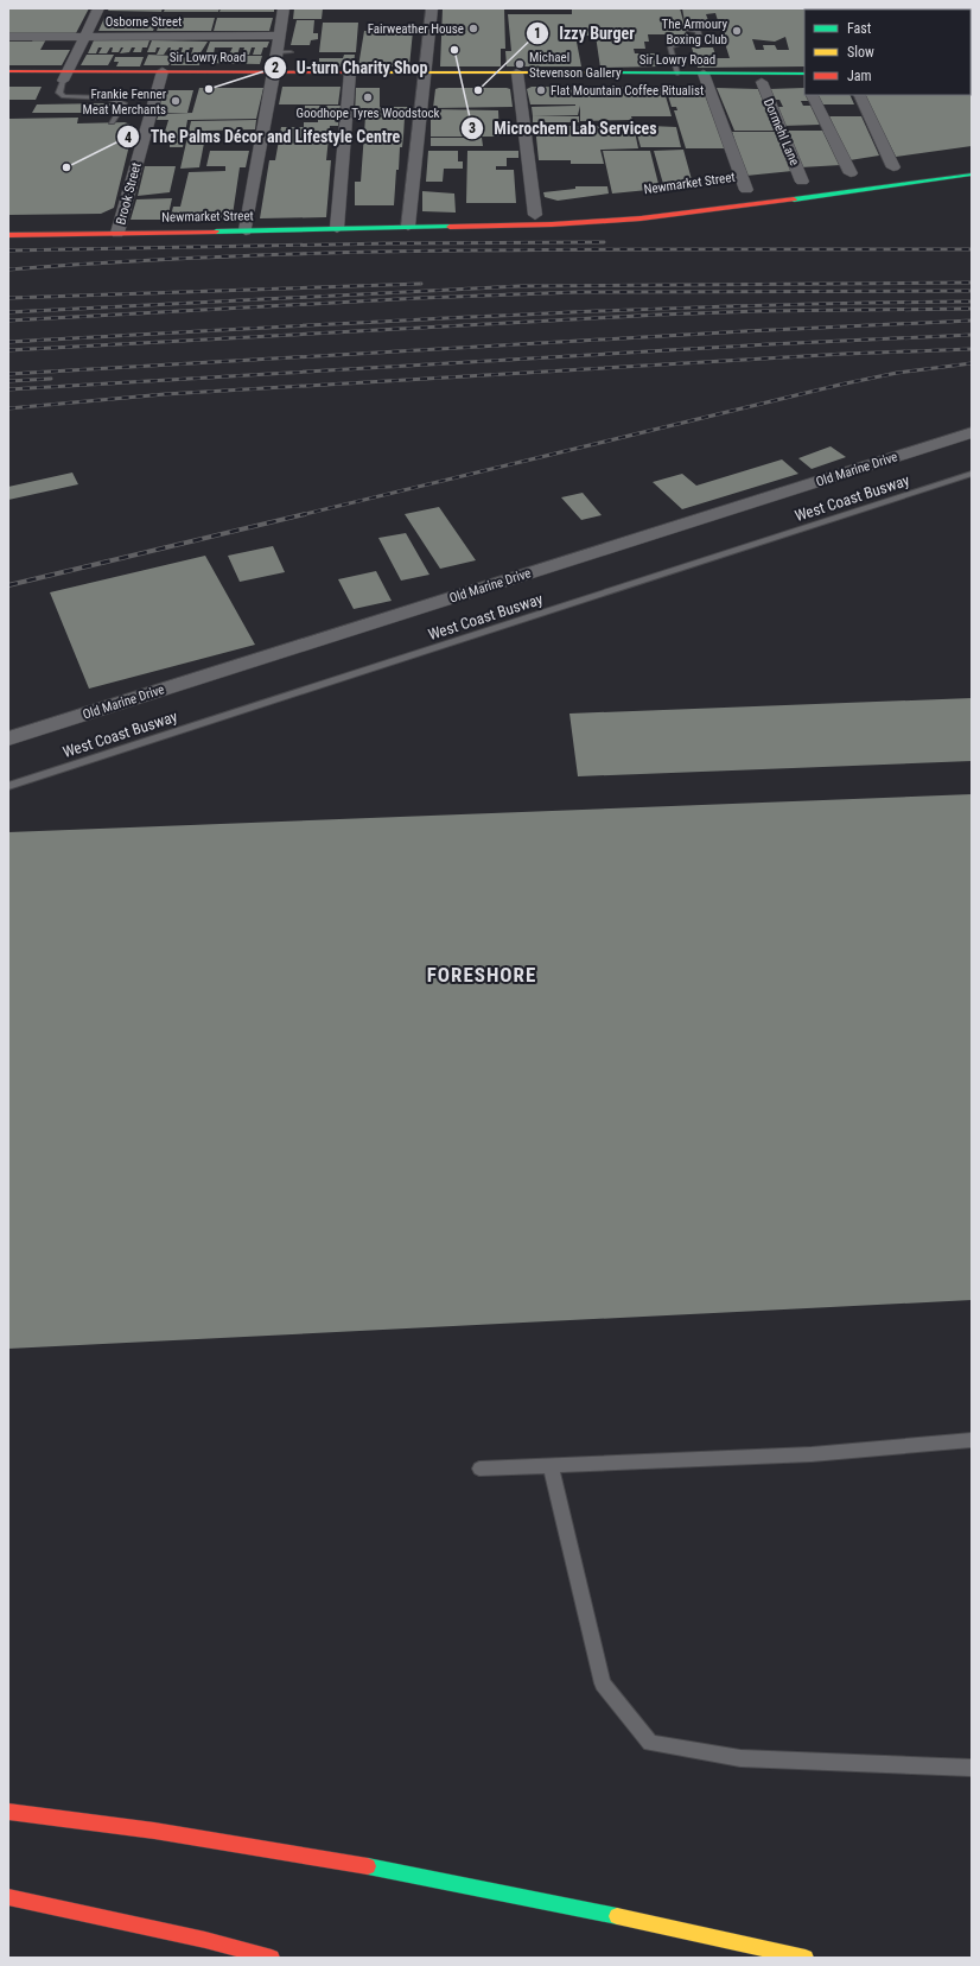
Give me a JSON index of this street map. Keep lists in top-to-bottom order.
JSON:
{
  "streets": {
    "main road": ["Sir Lowry Road", "Newmarket Street"],
    "street": [
      "Osborne Street",
      "Dormehl Lane",
      "Brook Street",
      "Old Marine Drive"
    ],
    "lane": ["West Coast Busway"]
  },
  "crossings": [
    ["Sir Lowry Road", "Dormehl Lane"],
    ["Sir Lowry Road", "Brook Street"],
    ["Newmarket Street", "Brook Street"]
  ],
  "districts": ["FORESHORE"],
  "places": [
    "Fairweather House",
    "The Armoury Boxing Club",
    "Microchem Lab Services",
    "Michael Stevenson Gallery",
    "U-turn Charity Shop",
    "Izzy Burger",
    "Flat Mountain Coffee Ritualist",
    "Goodhope Tyres Woodstock",
    "Frankie Fenner Meat Merchants",
    "The Palms Décor and Lifestyle Centre"
  ],
  "legend": ["Fast", "Slow", "Jam"]
}
